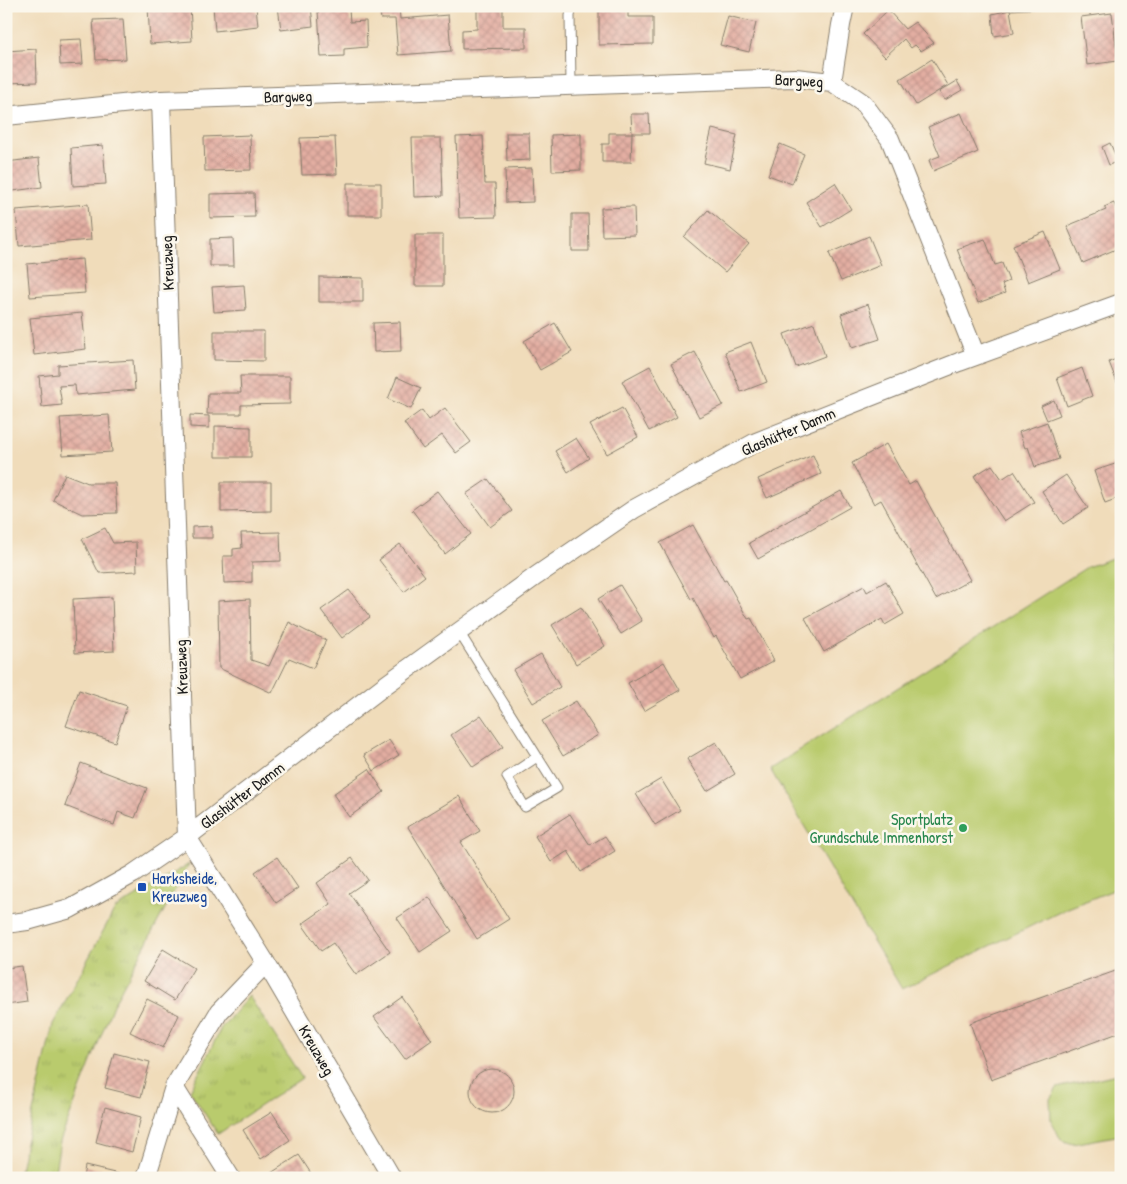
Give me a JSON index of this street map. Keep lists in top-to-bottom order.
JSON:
{
  "streets": {
    "street": ["Bargweg", "Kreuzweg", "Glashütter Damm"]
  },
  "crossings": [
    ["Bargweg", "Kreuzweg"],
    ["Bargweg", "Glashütter Damm"],
    ["Kreuzweg", "Glashütter Damm"]
  ],
  "places": {
    "other": ["Sportplatz Grundschule Immenhorst"],
    "transit": ["Harksheide, Kreuzweg"]
  }
}
